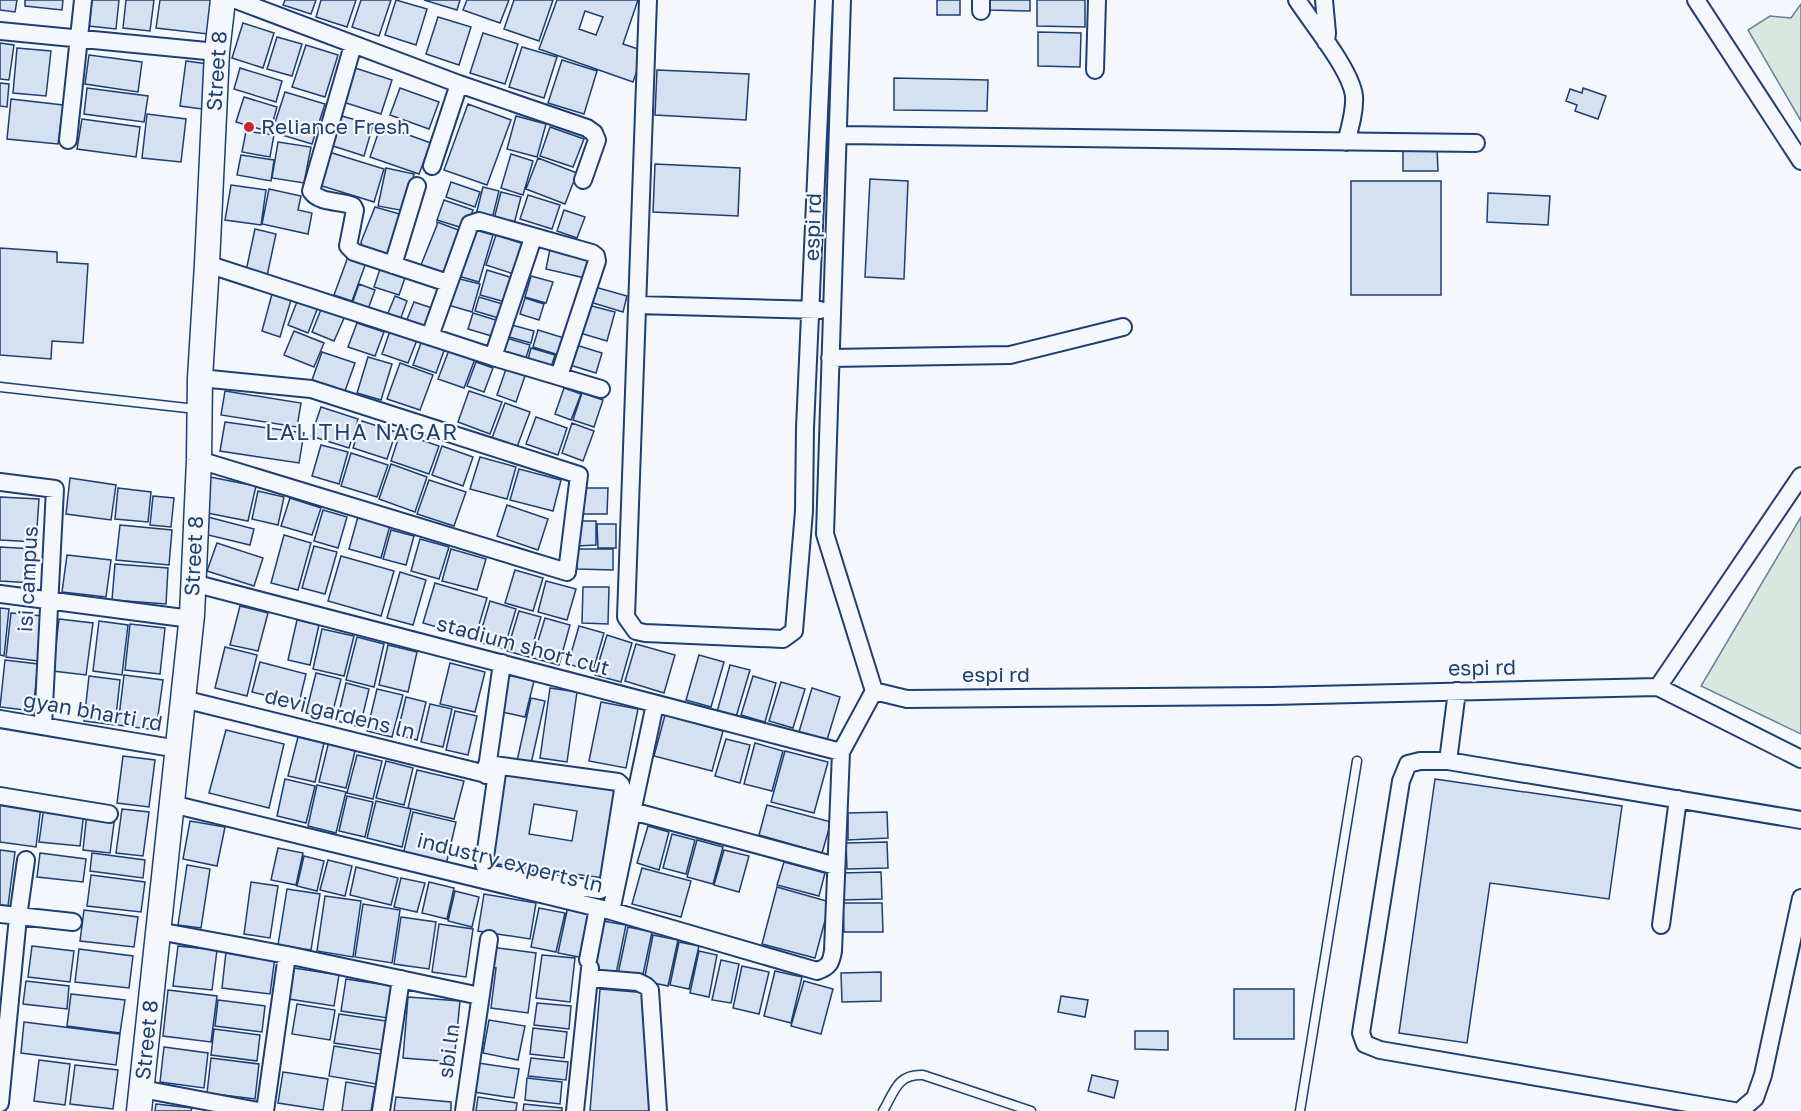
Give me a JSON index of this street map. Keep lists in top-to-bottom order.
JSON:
{
  "streets": {
    "street": [
      "Street 8",
      "espi rd",
      "isi campus",
      "stadium short cut",
      "gyan bharti rd",
      "devi gardens ln",
      "industry experts ln",
      "sbi ln"
    ]
  },
  "crossings": [
    ["Street 8", "stadium short cut"],
    ["Street 8", "gyan bharti rd"],
    ["Street 8", "devi gardens ln"],
    ["Street 8", "industry experts ln"],
    ["isi campus", "gyan bharti rd"]
  ],
  "districts": ["LALITHA NAGAR"],
  "places": ["Reliance Fresh"]
}
